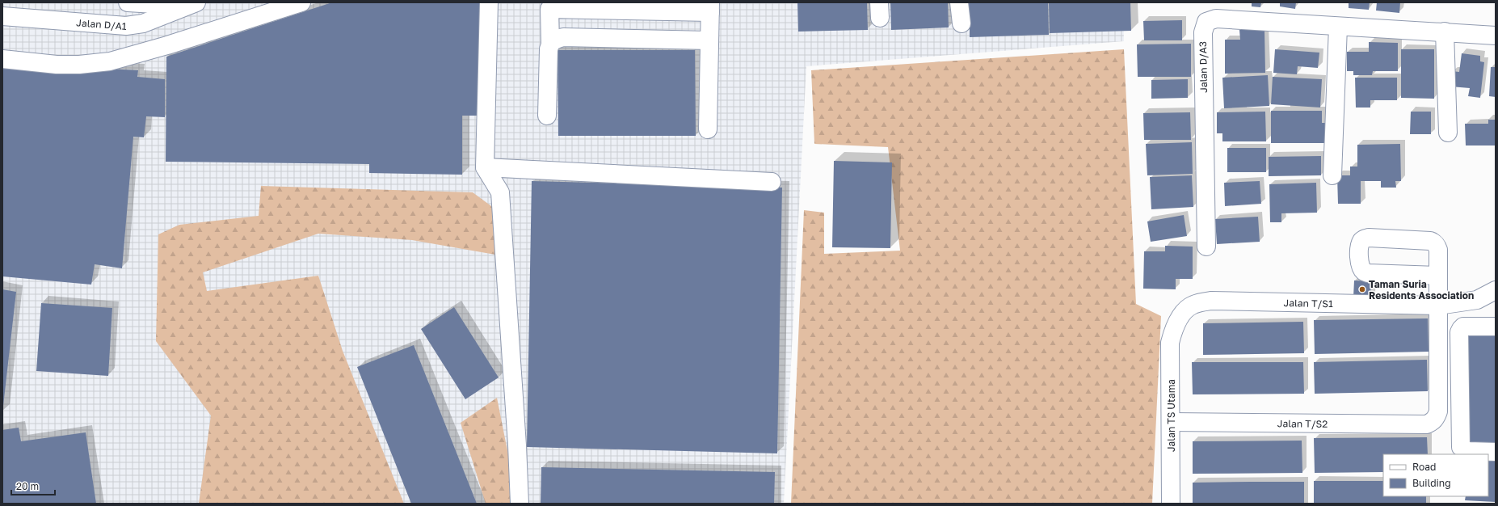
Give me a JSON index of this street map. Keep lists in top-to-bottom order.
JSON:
{
  "streets": {
    "street": [
      "Jalan D/A1",
      "Jalan D/A3",
      "Jalan T/S1",
      "Jalan TS Utama",
      "Jalan T/S2"
    ]
  },
  "crossings": [
    ["Jalan T/S1", "Jalan TS Utama"],
    ["Jalan T/S1", "Jalan T/S2"],
    ["Jalan TS Utama", "Jalan T/S2"]
  ],
  "places": ["Taman Suria Residents Association"],
  "legend": ["Road", "Building"],
  "scale_bar": "20 m"
}
